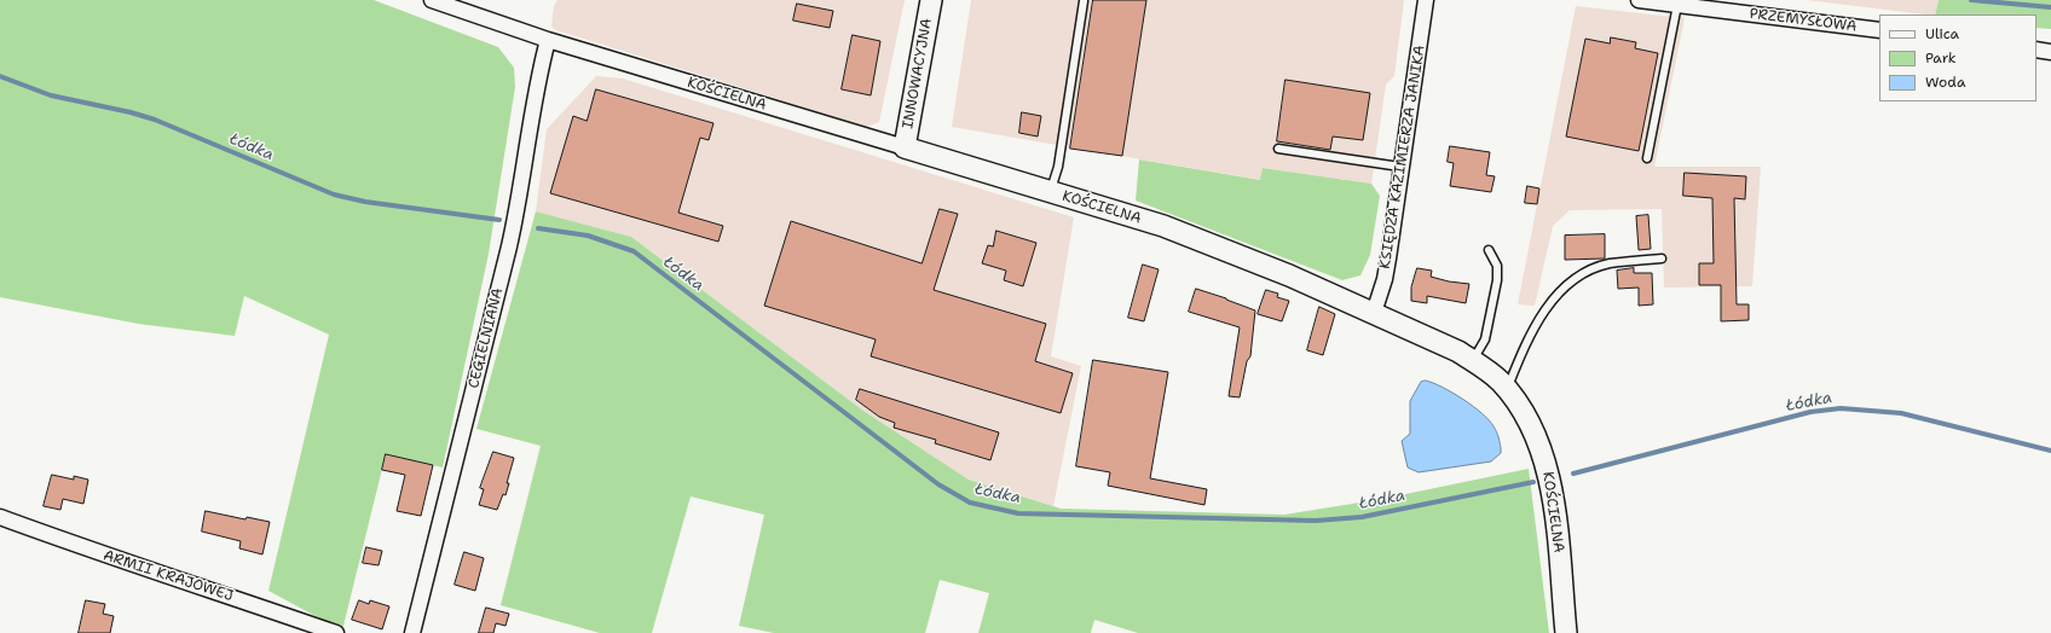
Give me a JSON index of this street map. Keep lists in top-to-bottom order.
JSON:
{
  "streets": {
    "street": [
      "PRZEMYSŁOWA",
      "INNOWACYJNA",
      "KOŚCIELNA",
      "KSIĘDZA KAZIMIERZA JANIKA",
      "CEGIELNIANA",
      "ARMII KRAJOWEJ"
    ]
  },
  "crossings": [
    ["INNOWACYJNA", "KOŚCIELNA"],
    ["KOŚCIELNA", "KSIĘDZA KAZIMIERZA JANIKA"],
    ["KOŚCIELNA", "CEGIELNIANA"]
  ],
  "water": ["Łódka"],
  "legend": ["Ulica", "Park", "Woda"]
}
